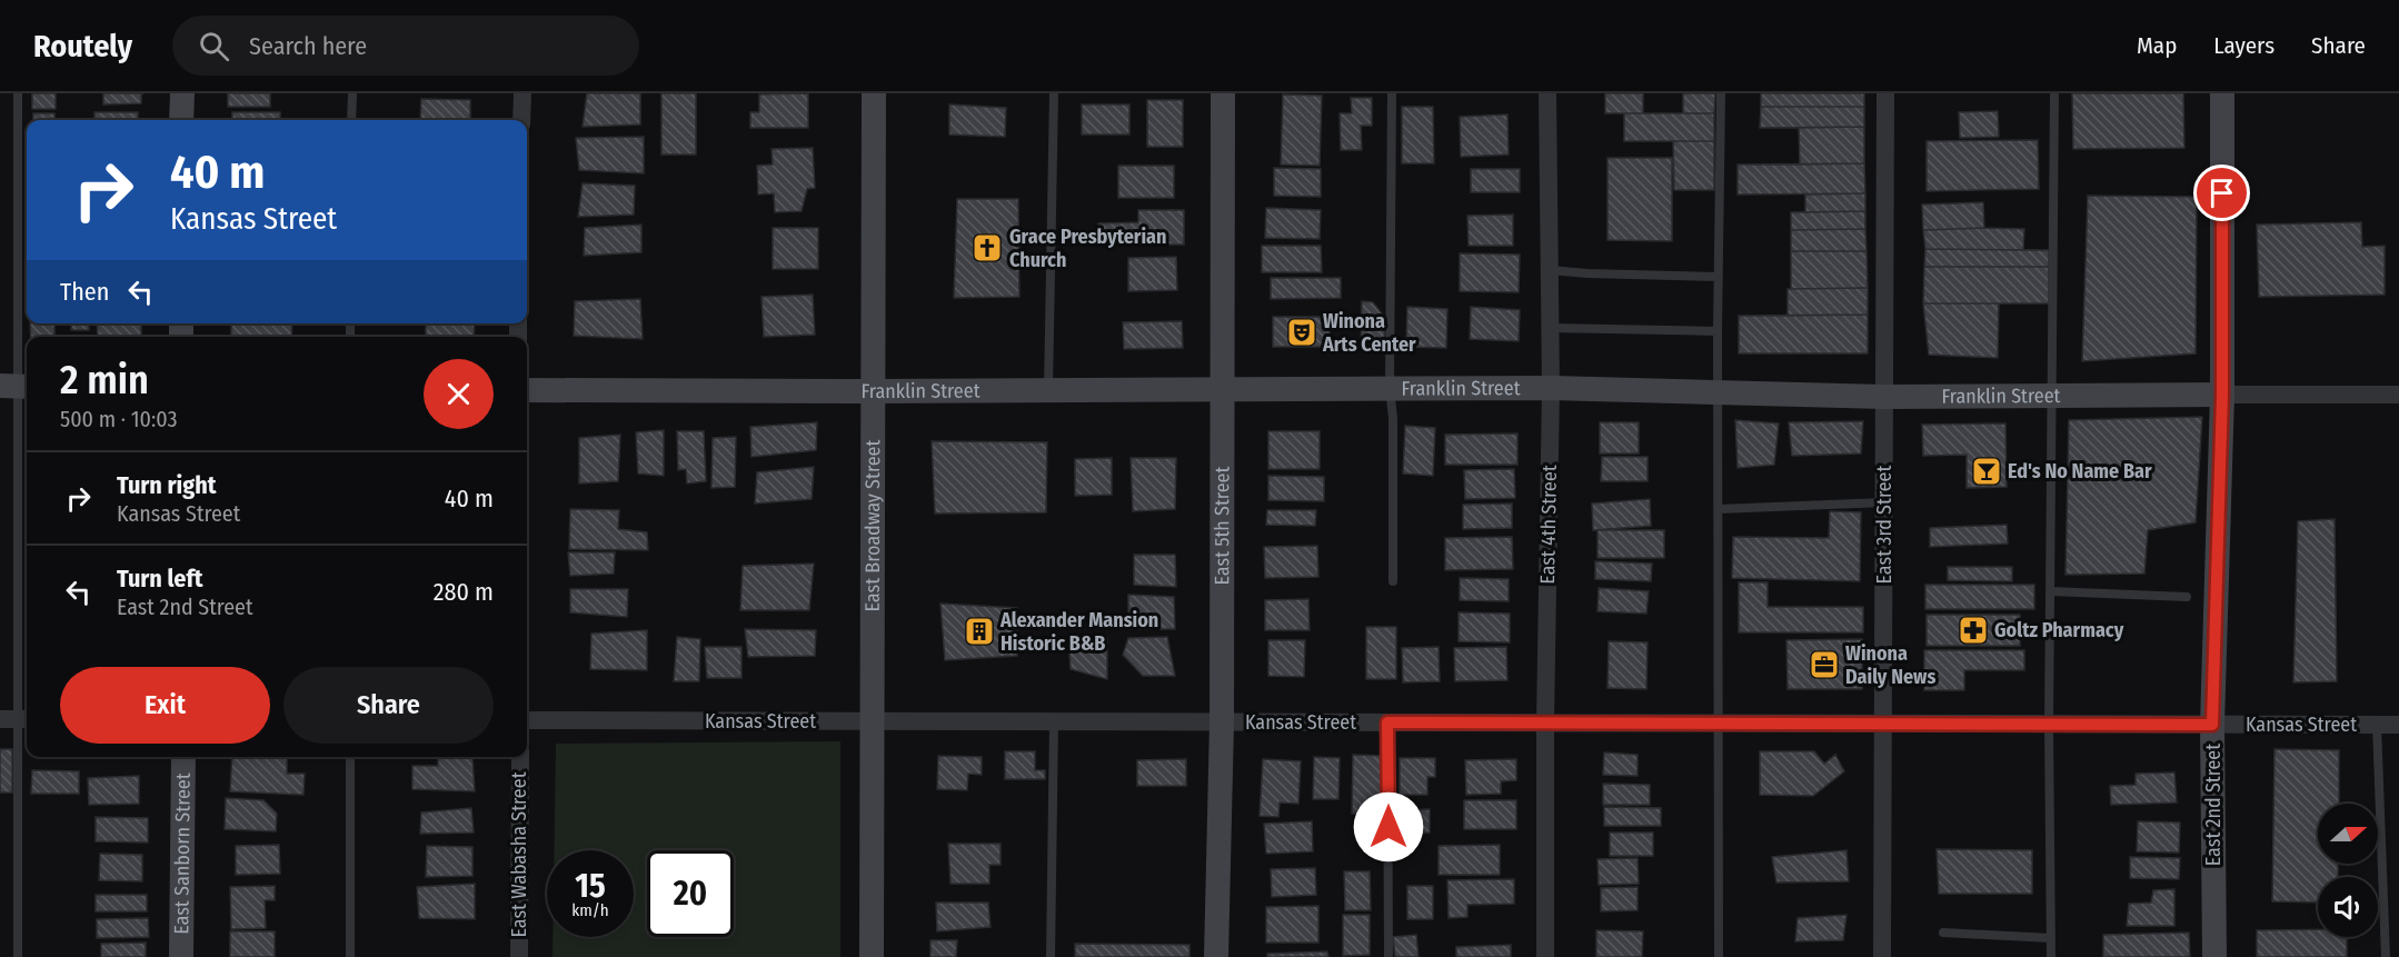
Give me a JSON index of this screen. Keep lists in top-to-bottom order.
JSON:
{
  "streets": {
    "street": [
      "Franklin Street",
      "East Broadway Street",
      "East 4th Street",
      "East 3rd Street",
      "East 5th Street",
      "Kansas Street",
      "East 2nd Street",
      "East Sanborn Street",
      "East Wabasha Street"
    ]
  },
  "crossings": [
    ["Franklin Street", "East Broadway Street"],
    ["Franklin Street", "East 4th Street"],
    ["Franklin Street", "East 3rd Street"],
    ["Franklin Street", "East 5th Street"],
    ["Franklin Street", "East 2nd Street"],
    ["East Broadway Street", "Kansas Street"],
    ["East 4th Street", "Kansas Street"],
    ["East 3rd Street", "Kansas Street"],
    ["East 5th Street", "Kansas Street"],
    ["Kansas Street", "East 2nd Street"]
  ],
  "places": {
    "church": ["Grace Presbyterian Church"],
    "theatre": ["Winona Arts Center"],
    "bar": ["Ed's No Name Bar"],
    "pharmacy": ["Goltz Pharmacy"],
    "building": ["Alexander Mansion Historic B&B"],
    "office": ["Winona Daily News"]
  },
  "north": "right",
  "page": {
    "header": "Routely",
    "search": "Search here",
    "nav": ["Map", "Layers", "Share"],
    "turn": ["40 m", "Kansas Street"],
    "then": "Then",
    "heading": ["2 min", "500 m · 10:03"],
    "list": [
      {
        "name": "Turn right",
        "note": "Kansas Street",
        "value": "40 m"
      },
      {
        "name": "Turn left",
        "note": "East 2nd Street",
        "value": "280 m"
      }
    ],
    "buttons": ["Exit", "Share"],
    "speed": "15 km/h",
    "limit": "20"
  }
}
